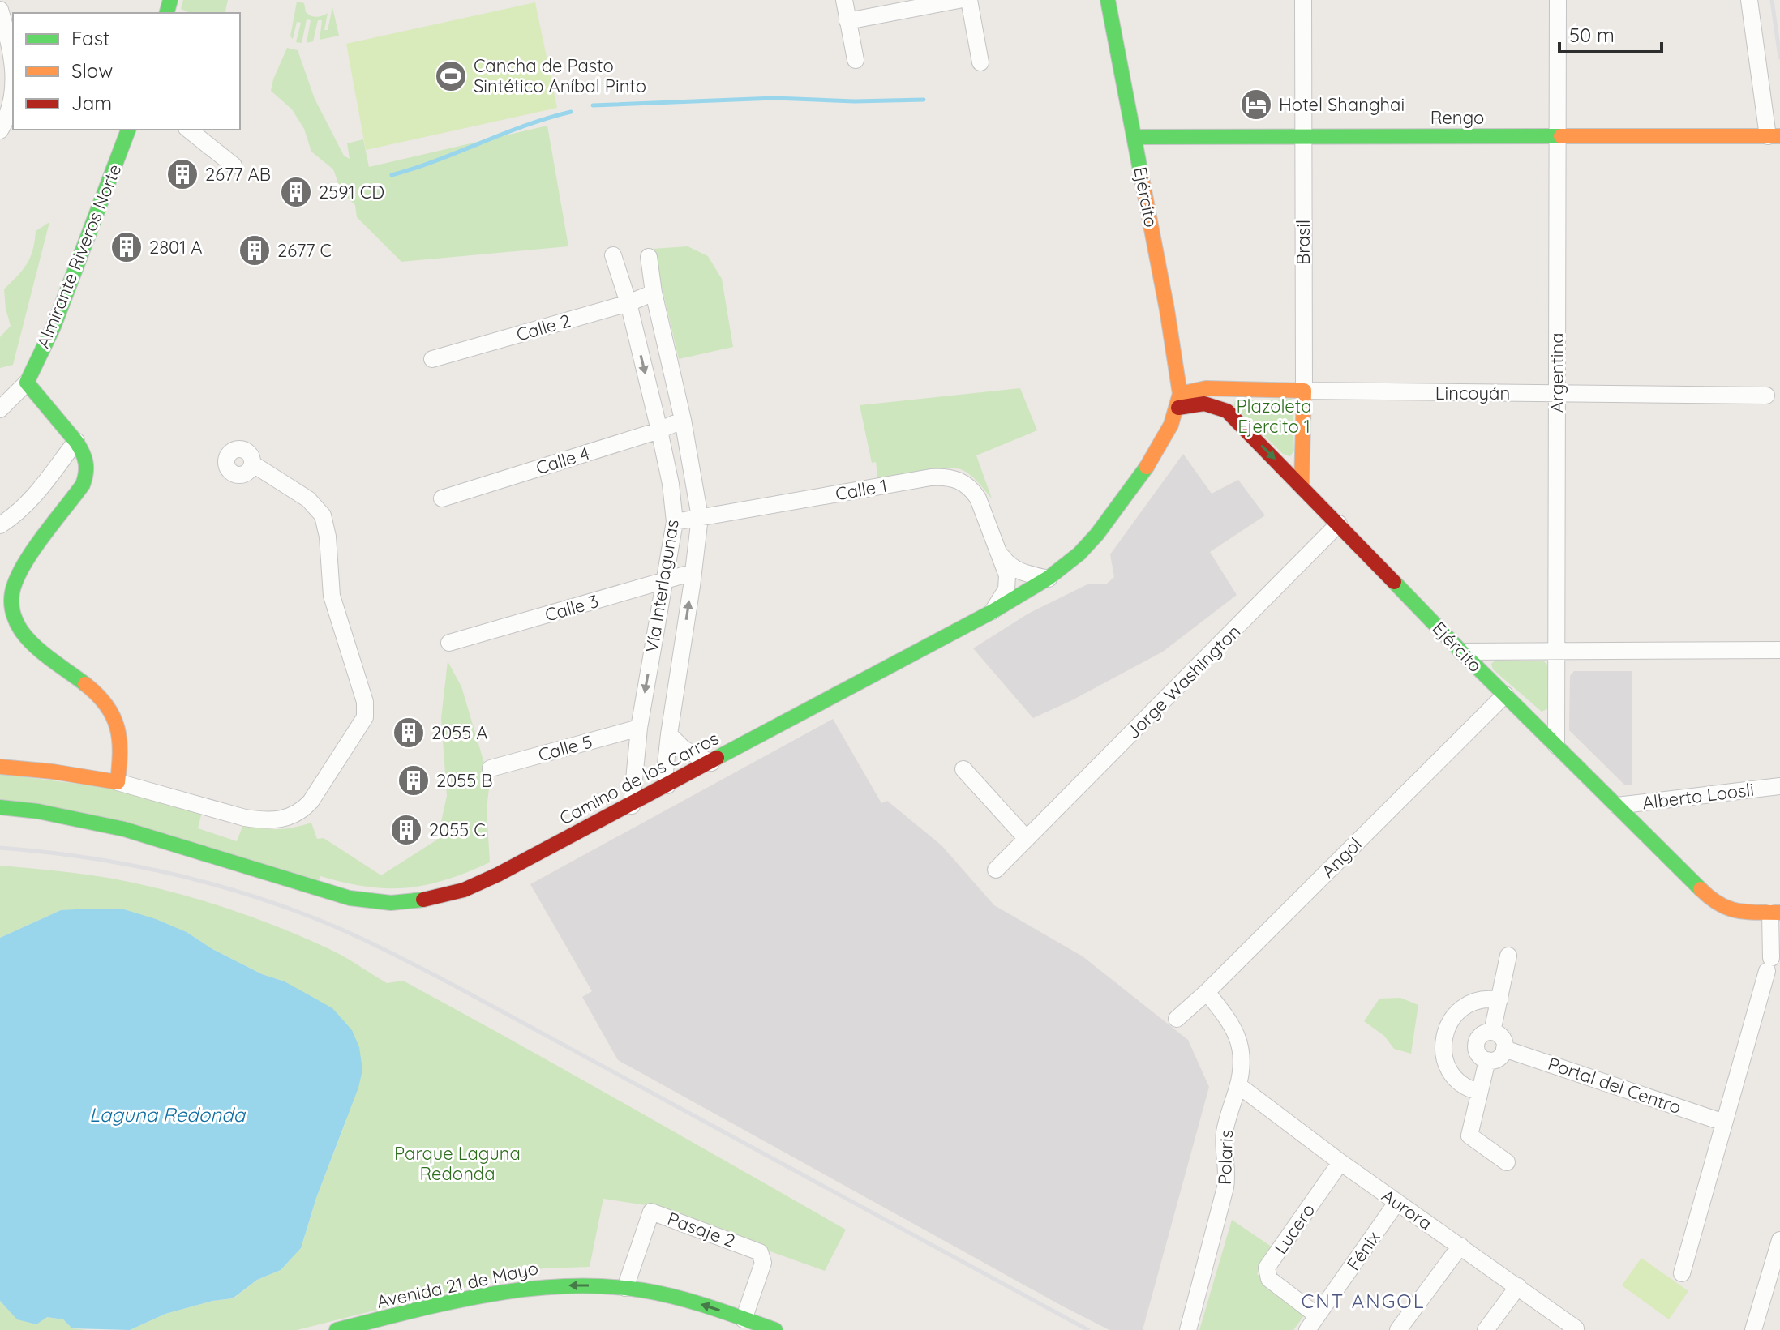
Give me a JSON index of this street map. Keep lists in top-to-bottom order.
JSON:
{
  "streets": {
    "main road": [
      "Rengo",
      "Ejército",
      "Brasil",
      "Almirante Riveros Norte",
      "Lincoyán",
      "Camino de los Carros",
      "Avenida 21 de Mayo"
    ],
    "street": [
      "Calle 2",
      "Argentina",
      "Calle 4",
      "Calle 1",
      "Vía Interlagunas",
      "Calle 3",
      "Jorge Washington",
      "Calle 5",
      "Alberto Loosli",
      "Angol",
      "Portal del Centro",
      "Polaris",
      "Aurora",
      "Lucero",
      "Pasaje 2",
      "Fénix"
    ]
  },
  "crossings": [
    ["Rengo", "Ejército"],
    ["Rengo", "Brasil"],
    ["Rengo", "Argentina"],
    ["Ejército", "Brasil"],
    ["Ejército", "Argentina"],
    ["Ejército", "Lincoyán"],
    ["Ejército", "Jorge Washington"],
    ["Ejército", "Camino de los Carros"],
    ["Ejército", "Alberto Loosli"],
    ["Ejército", "Angol"],
    ["Brasil", "Lincoyán"],
    ["Calle 2", "Vía Interlagunas"],
    ["Argentina", "Lincoyán"],
    ["Lincoyán", "Camino de los Carros"],
    ["Calle 4", "Vía Interlagunas"],
    ["Calle 1", "Vía Interlagunas"],
    ["Calle 1", "Camino de los Carros"],
    ["Vía Interlagunas", "Calle 3"],
    ["Vía Interlagunas", "Calle 5"],
    ["Vía Interlagunas", "Camino de los Carros"],
    ["Angol", "Polaris"],
    ["Polaris", "Aurora"],
    ["Aurora", "Lucero"],
    ["Aurora", "Fénix"],
    ["Lucero", "Fénix"],
    ["Pasaje 2", "Avenida 21 de Mayo"]
  ],
  "one_way": ["Avenida 21 de Mayo"],
  "districts": ["CNT ANGOL"],
  "water": ["Laguna Redonda"],
  "parks": ["Plazoleta Ejercito 1", "Parque Laguna Redonda"],
  "places": {
    "sports": ["Cancha de Pasto Sintético Aníbal Pinto"],
    "hotel": ["Hotel Shanghai"],
    "building": [
      "2677 AB",
      "2591 CD",
      "2801 A",
      "2677 C",
      "2055 A",
      "2055 B",
      "2055 C"
    ]
  },
  "legend": ["Fast", "Slow", "Jam"],
  "scale_bar": "50 m"
}
